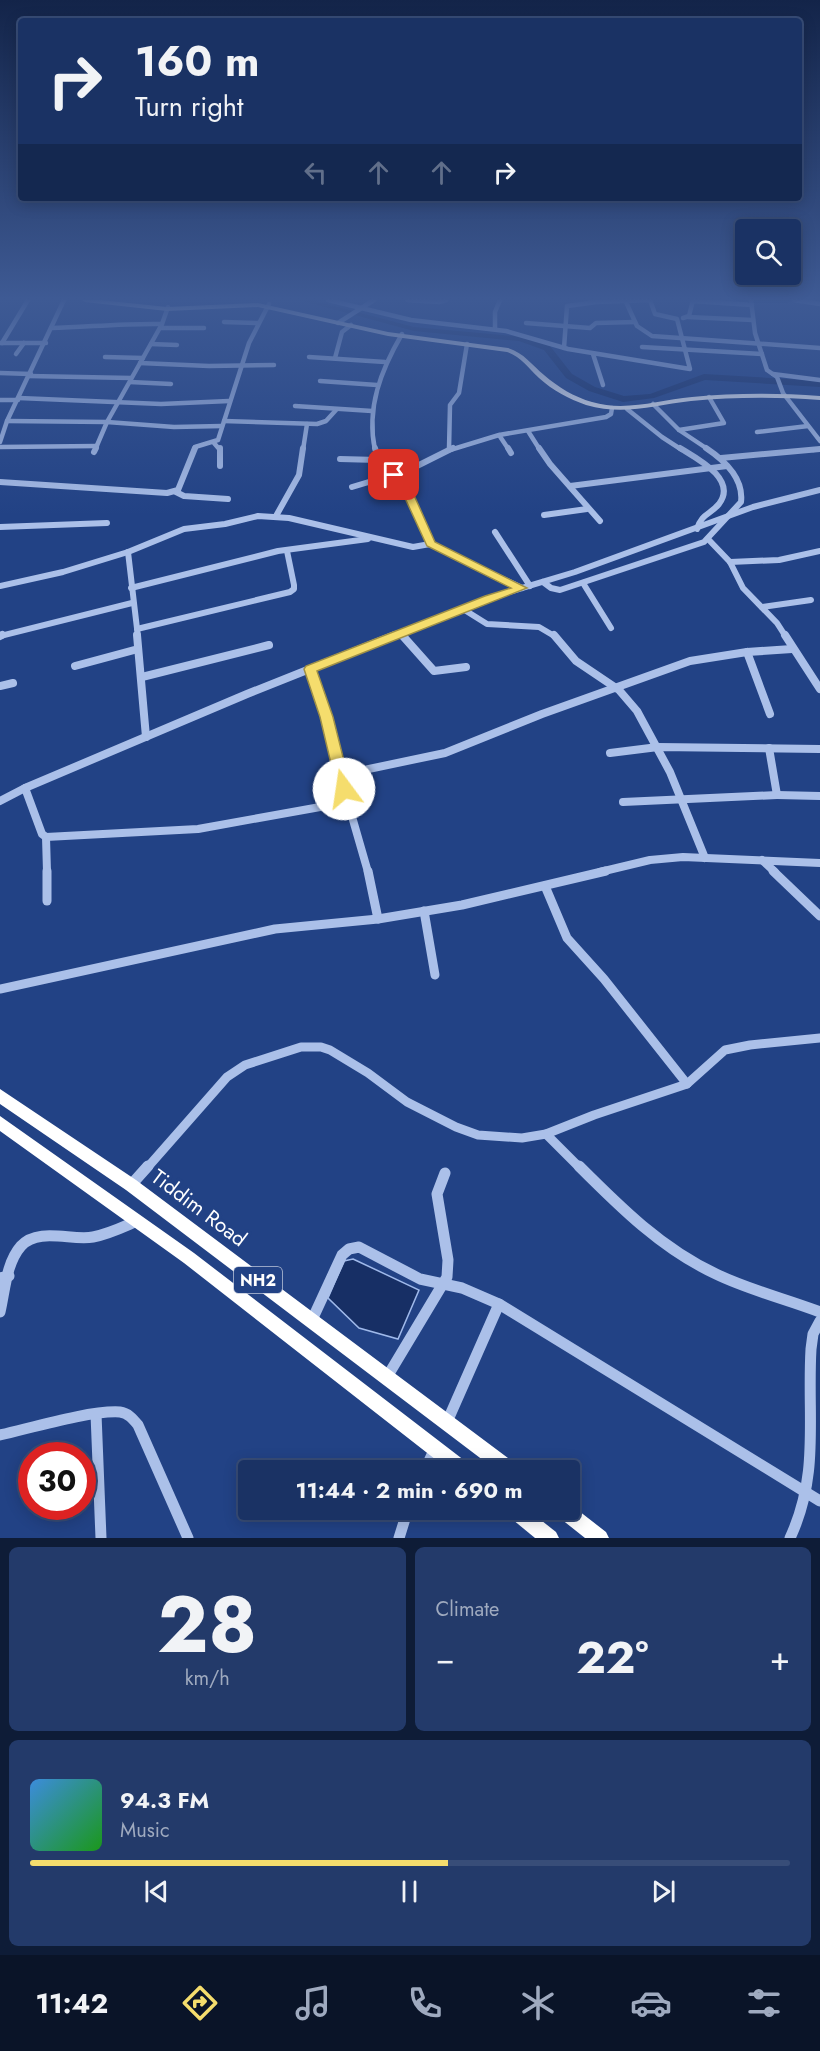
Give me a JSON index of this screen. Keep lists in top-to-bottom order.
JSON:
{
  "streets": {
    "highway": ["Tiddim Road", "NH2"]
  },
  "page": {
    "turn": ["160 m", "Turn right"],
    "limit": "30",
    "trip": "11:44 · 2 min · 690 m",
    "tile": [
      ["28", "km/h"],
      "Climate"
    ],
    "heat": ["−", "22°", "+"],
    "song": ["94.3 FM", "Music"],
    "tabs": "11:42"
  }
}
